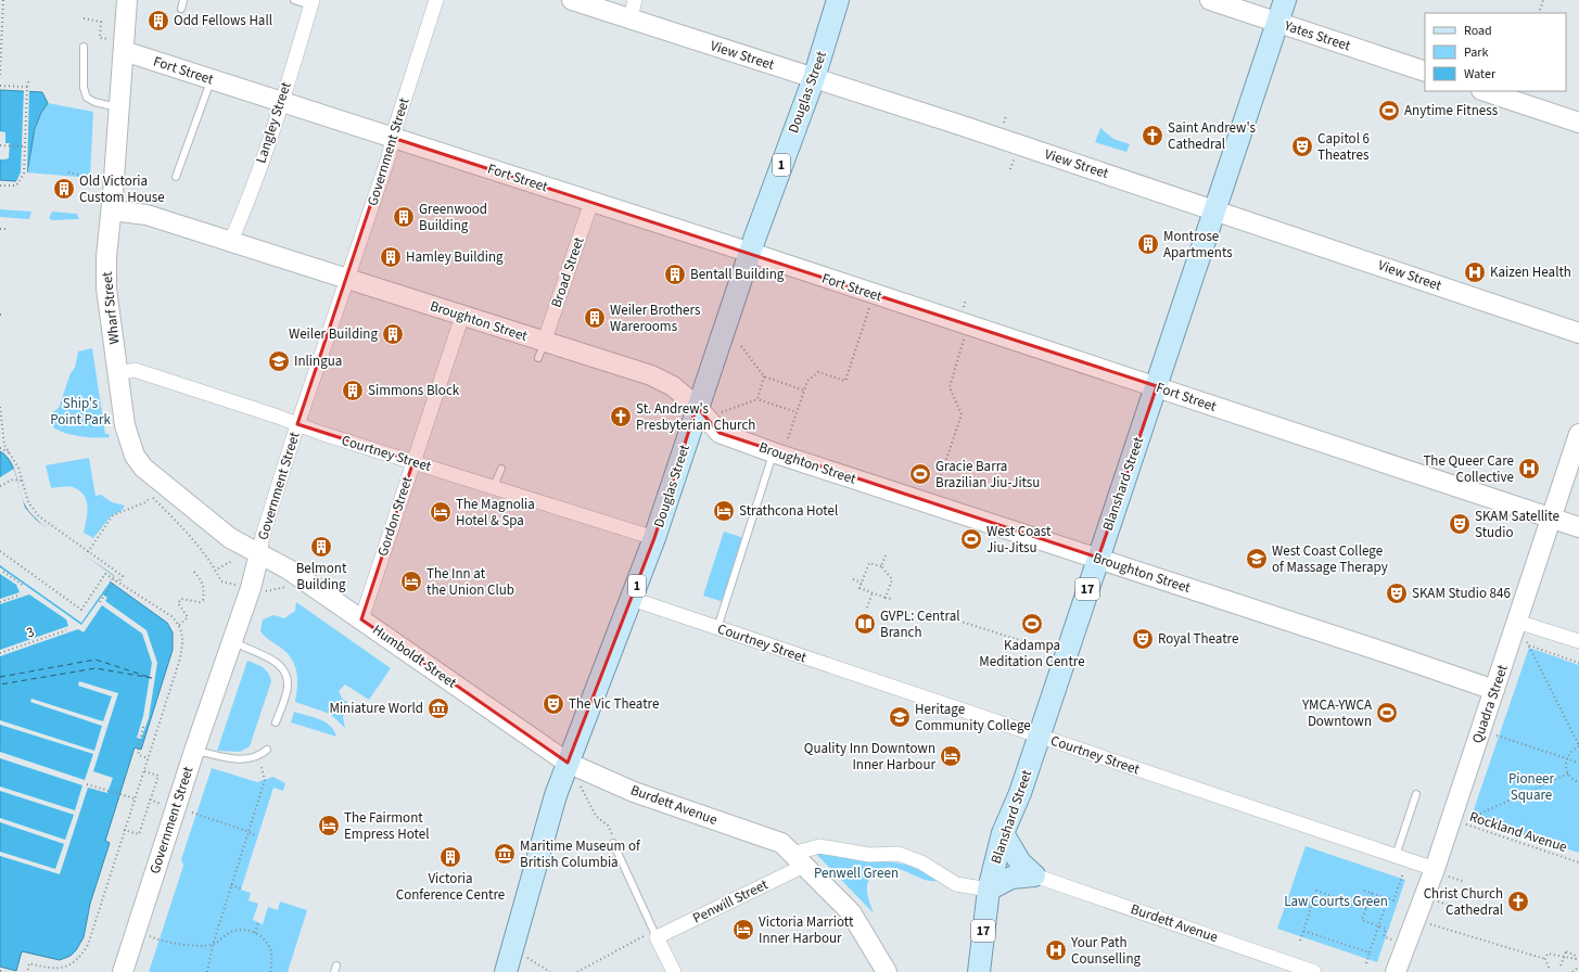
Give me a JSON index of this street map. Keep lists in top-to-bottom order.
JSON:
{
  "streets": {
    "main road": [
      "Yates Street",
      "View Street",
      "Fort Street",
      "Douglas Street",
      "Government Street",
      "1",
      "Wharf Street",
      "Broughton Street",
      "Blanshard Street",
      "17",
      "Humboldt Street",
      "Quadra Street",
      "Burdett Avenue"
    ],
    "street": [
      "Langley Street",
      "Broad Street",
      "Courtney Street",
      "Gordon Street",
      "Penwill Street"
    ],
    "path": ["3", "Rockland Avenue"]
  },
  "crossings": [
    ["Yates Street", "Blanshard Street"],
    ["View Street", "Douglas Street"],
    ["View Street", "Blanshard Street"],
    ["Fort Street", "Douglas Street"],
    ["Fort Street", "Langley Street"],
    ["Fort Street", "Government Street"],
    ["Fort Street", "Broad Street"],
    ["Fort Street", "Wharf Street"],
    ["Fort Street", "Blanshard Street"],
    ["Fort Street", "Quadra Street"],
    ["Douglas Street", "Broughton Street"],
    ["Douglas Street", "Courtney Street"],
    ["Douglas Street", "Humboldt Street"],
    ["Douglas Street", "Burdett Avenue"],
    ["Langley Street", "Broughton Street"],
    ["Government Street", "Wharf Street"],
    ["Government Street", "Broughton Street"],
    ["Government Street", "Courtney Street"],
    ["Government Street", "Humboldt Street"],
    ["Broad Street", "Broughton Street"],
    ["Wharf Street", "Broughton Street"],
    ["Wharf Street", "Courtney Street"],
    ["Wharf Street", "Humboldt Street"],
    ["Broughton Street", "Blanshard Street"],
    ["Broughton Street", "Gordon Street"],
    ["Broughton Street", "Quadra Street"],
    ["Courtney Street", "Blanshard Street"],
    ["Courtney Street", "Gordon Street"],
    ["Courtney Street", "Quadra Street"],
    ["Gordon Street", "Humboldt Street"],
    ["Humboldt Street", "Burdett Avenue"],
    ["Quadra Street", "Rockland Avenue"],
    ["Burdett Avenue", "Penwill Street"]
  ],
  "parks": [
    "Ship's Point Park",
    "Pioneer Square",
    "Penwell Green",
    "Law Courts Green"
  ],
  "places": {
    "building": [
      "Odd Fellows Hall",
      "Old Victoria Custom House",
      "Greenwood Building",
      "Montrose Apartments",
      "Hamley Building",
      "Bentall Building",
      "Weiler Brothers Warerooms",
      "Weiler Building",
      "Simmons Block",
      "Belmont Building",
      "Victoria Conference Centre"
    ],
    "sports": [
      "Anytime Fitness",
      "Gracie Barra Brazilian Jiu-Jitsu",
      "West Coast Jiu-Jitsu",
      "Kadampa Meditation Centre",
      "YMCA-YWCA Downtown"
    ],
    "church": ["Saint Andrew's Cathedral", "St. Andrew's Presbyterian Church", "Christ Church Cathedral"],
    "theatre": [
      "Capitol 6 Theatres",
      "SKAM Satellite Studio",
      "SKAM Studio 846",
      "Royal Theatre",
      "The Vic Theatre"
    ],
    "hospital": ["Kaizen Health", "The Queer Care Collective", "Your Path Counselling"],
    "school or university": ["Inlingua", "West Coast College of Massage Therapy", "Heritage Community College"],
    "hotel": [
      "Strathcona Hotel",
      "The Magnolia Hotel & Spa",
      "The Inn at the Union Club",
      "Quality Inn Downtown Inner Harbour",
      "The Fairmont Empress Hotel",
      "Victoria Marriott Inner Harbour"
    ],
    "library": ["GVPL: Central Branch"],
    "museum": ["Miniature World", "Maritime Museum of British Columbia"]
  },
  "legend": ["Road", "Park", "Water"]
}
